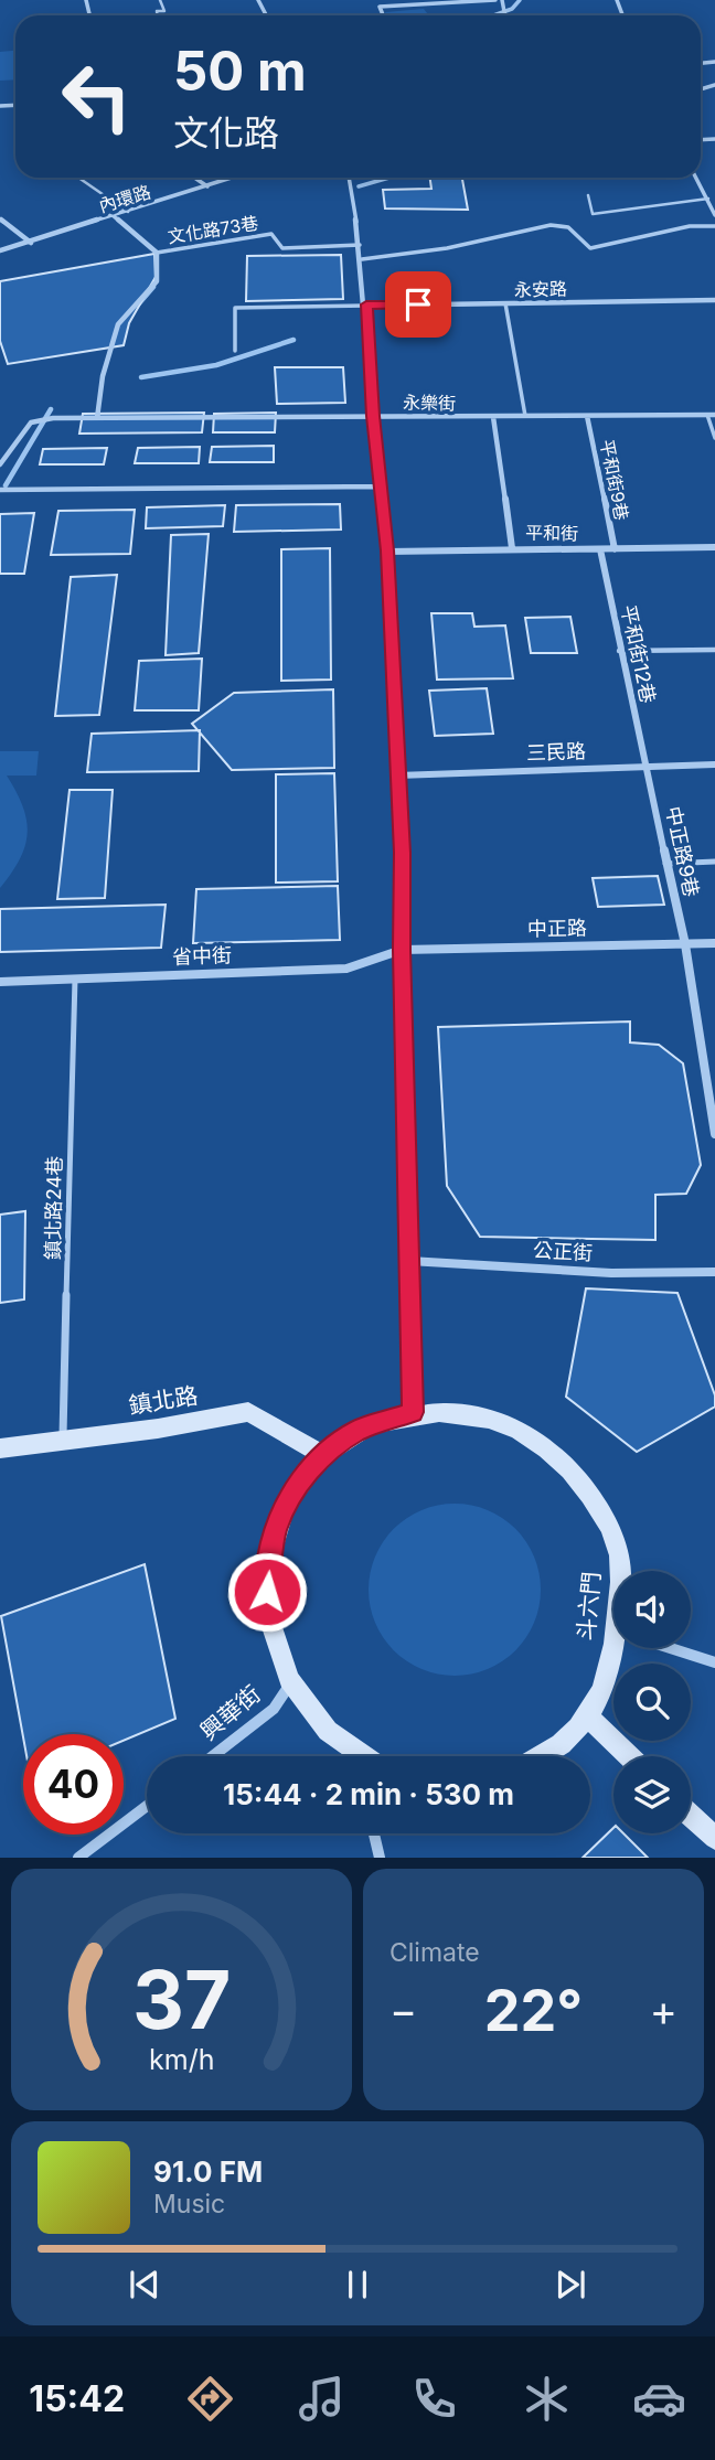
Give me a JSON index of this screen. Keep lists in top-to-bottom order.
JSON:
{
  "streets": {
    "street": [
      "內環路",
      "永安路",
      "永樂街",
      "平和街9巷",
      "平和街",
      "平和街12巷",
      "三民路",
      "中正路9巷",
      "中正路",
      "省中街",
      "公正街",
      "鎮北路",
      "斗六門",
      "興華街"
    ],
    "lane": ["文化路73巷", "鎮北路24巷"]
  },
  "crossings": [
    ["永樂街", "平和街9巷"],
    ["平和街9巷", "平和街"],
    ["平和街", "平和街12巷"],
    ["平和街12巷", "三民路"],
    ["平和街12巷", "中正路9巷"],
    ["三民路", "中正路9巷"],
    ["中正路9巷", "中正路"],
    ["中正路", "省中街"],
    ["省中街", "鎮北路24巷"],
    ["鎮北路24巷", "鎮北路"],
    ["鎮北路", "斗六門"],
    ["斗六門", "興華街"]
  ],
  "page": {
    "turn": ["50 m", "文化路"],
    "limit": "40",
    "trip": "15:44 · 2 min · 530 m",
    "tile": "Climate",
    "heat": ["−", "22°", "+"],
    "song": ["91.0 FM", "Music"],
    "tabs": "15:42",
    "gauge": ["37", "km/h"]
  }
}
